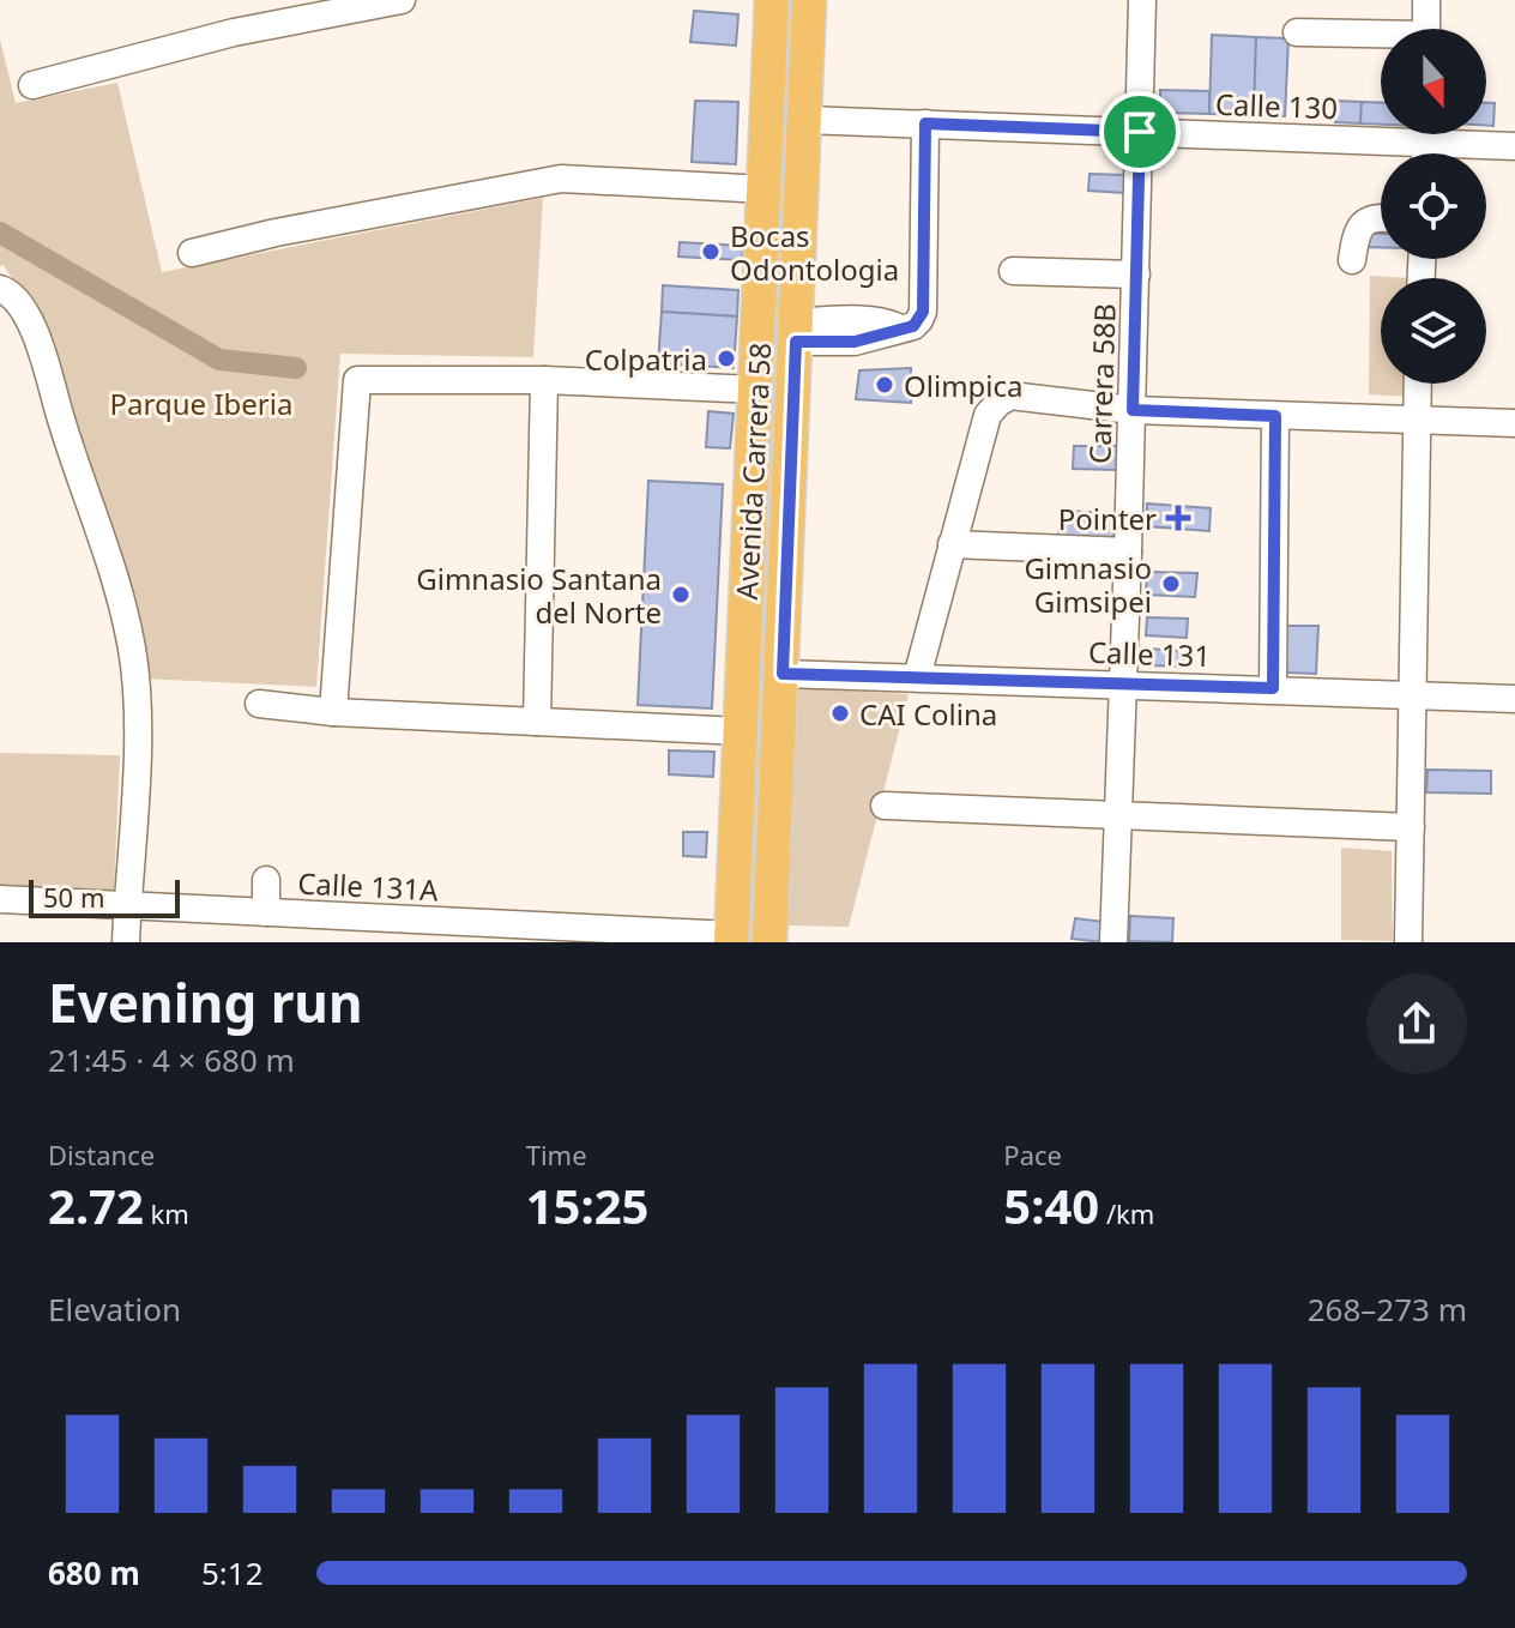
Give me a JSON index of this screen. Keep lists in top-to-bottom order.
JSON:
{
  "streets": {
    "main road": ["Avenida Carrera 58"],
    "street": [
      "Calle 130",
      "Carrera 58B",
      "Calle 131",
      "Calle 131A"
    ]
  },
  "crossings": [
    ["Calle 130", "Carrera 58B"],
    ["Calle 130", "Avenida Carrera 58"],
    ["Carrera 58B", "Calle 131"],
    ["Avenida Carrera 58", "Calle 131"],
    ["Avenida Carrera 58", "Calle 131A"]
  ],
  "parks": ["Parque Iberia"],
  "places": {
    "other": [
      "Bocas Odontologia",
      "Colpatria",
      "Olimpica",
      "Gimnasio Gimsipei",
      "Gimnasio Santana del Norte",
      "CAI Colina"
    ],
    "health": ["Pointer"]
  },
  "scale_bar": "50 m",
  "north": "bottom",
  "page": {
    "scale": "50 m",
    "heading": ["Evening run", "21:45 · 4 × 680 m"],
    "stats": [
      ["Distance", "2.72 km"],
      ["Time", "15:25"],
      ["Pace", "5:40 /km"]
    ],
    "chart": ["Elevation", "268–273 m"],
    "list": [
      {
        "name": "680 m",
        "note": "5:12"
      }
    ]
  }
}
